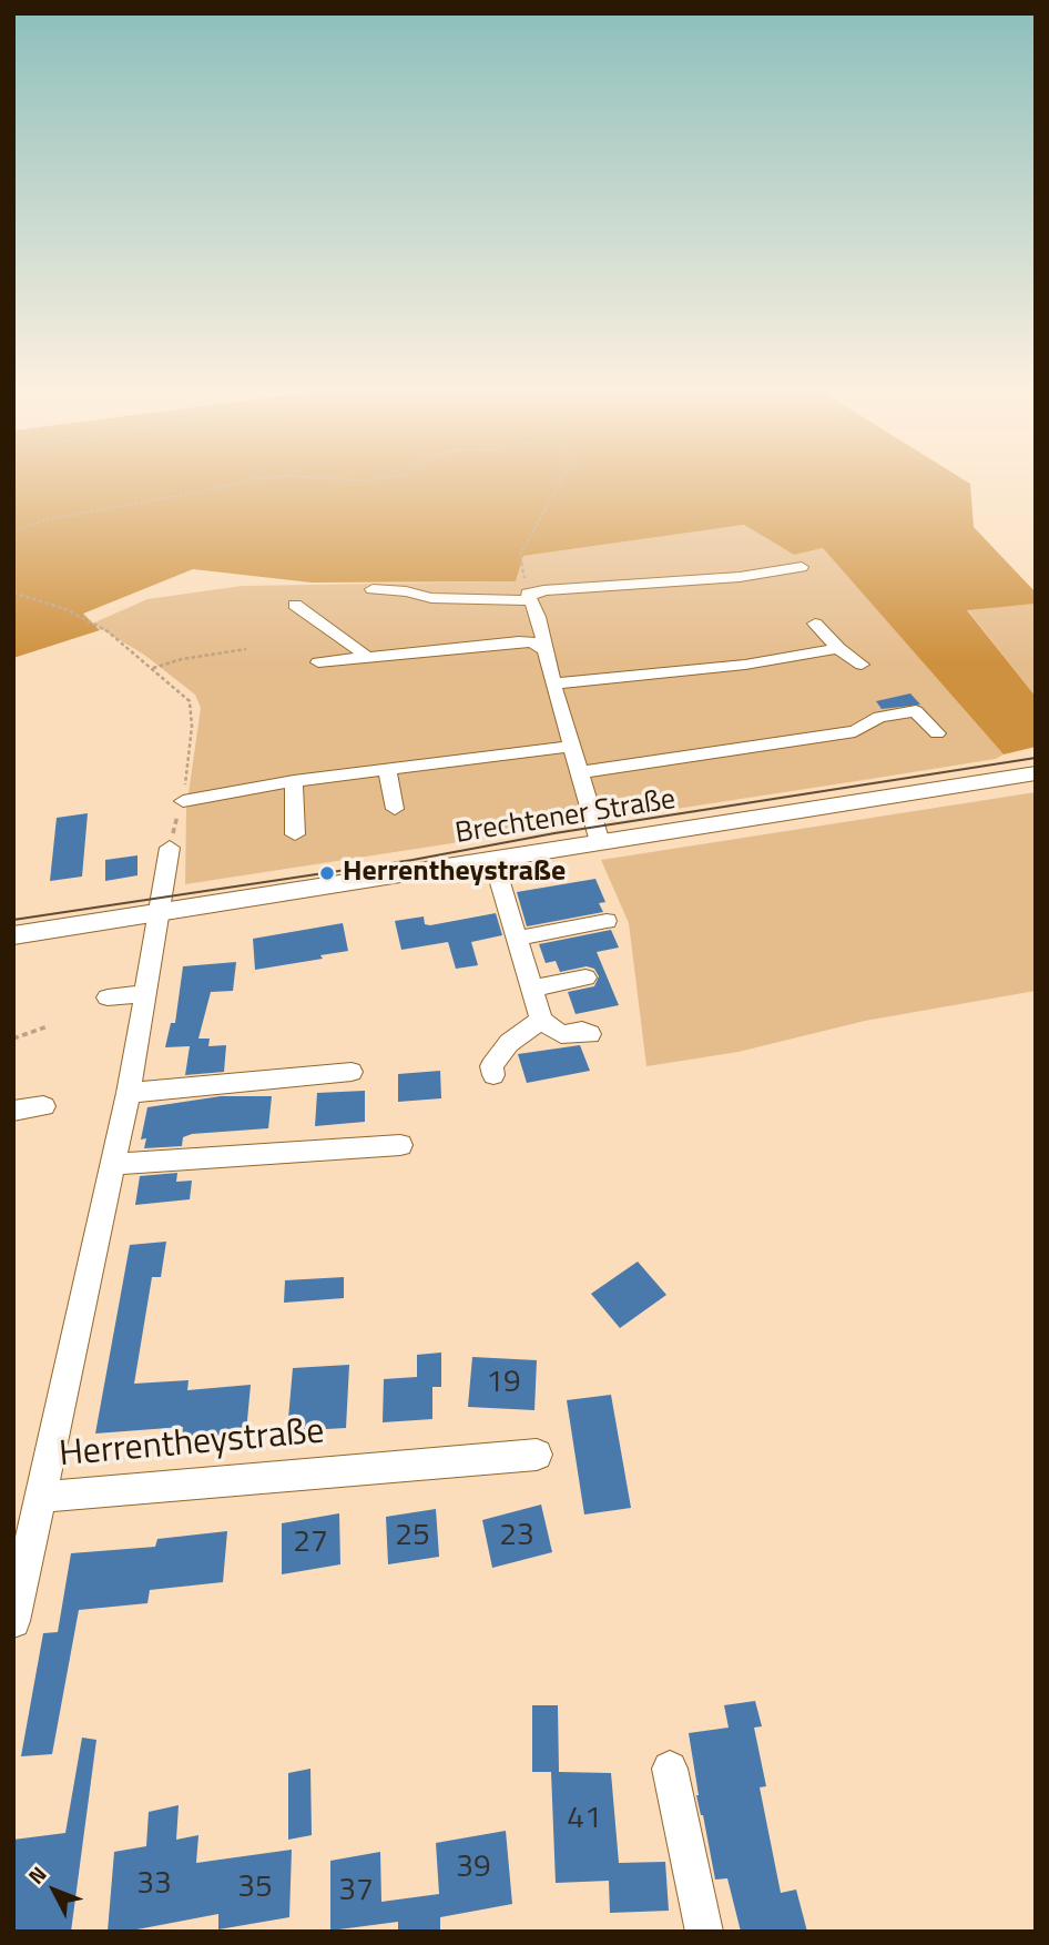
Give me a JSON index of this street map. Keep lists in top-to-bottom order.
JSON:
{
  "streets": {
    "main road": ["Brechtener Straße"],
    "street": ["Herrentheystraße"]
  },
  "crossings": [
    ["Brechtener Straße", "Herrentheystraße"]
  ],
  "places": ["Herrentheystraße"],
  "house_numbers": [
    "19",
    "25",
    "23",
    "27",
    "41",
    "39",
    "33",
    "35",
    "37"
  ],
  "north": "top left"
}
